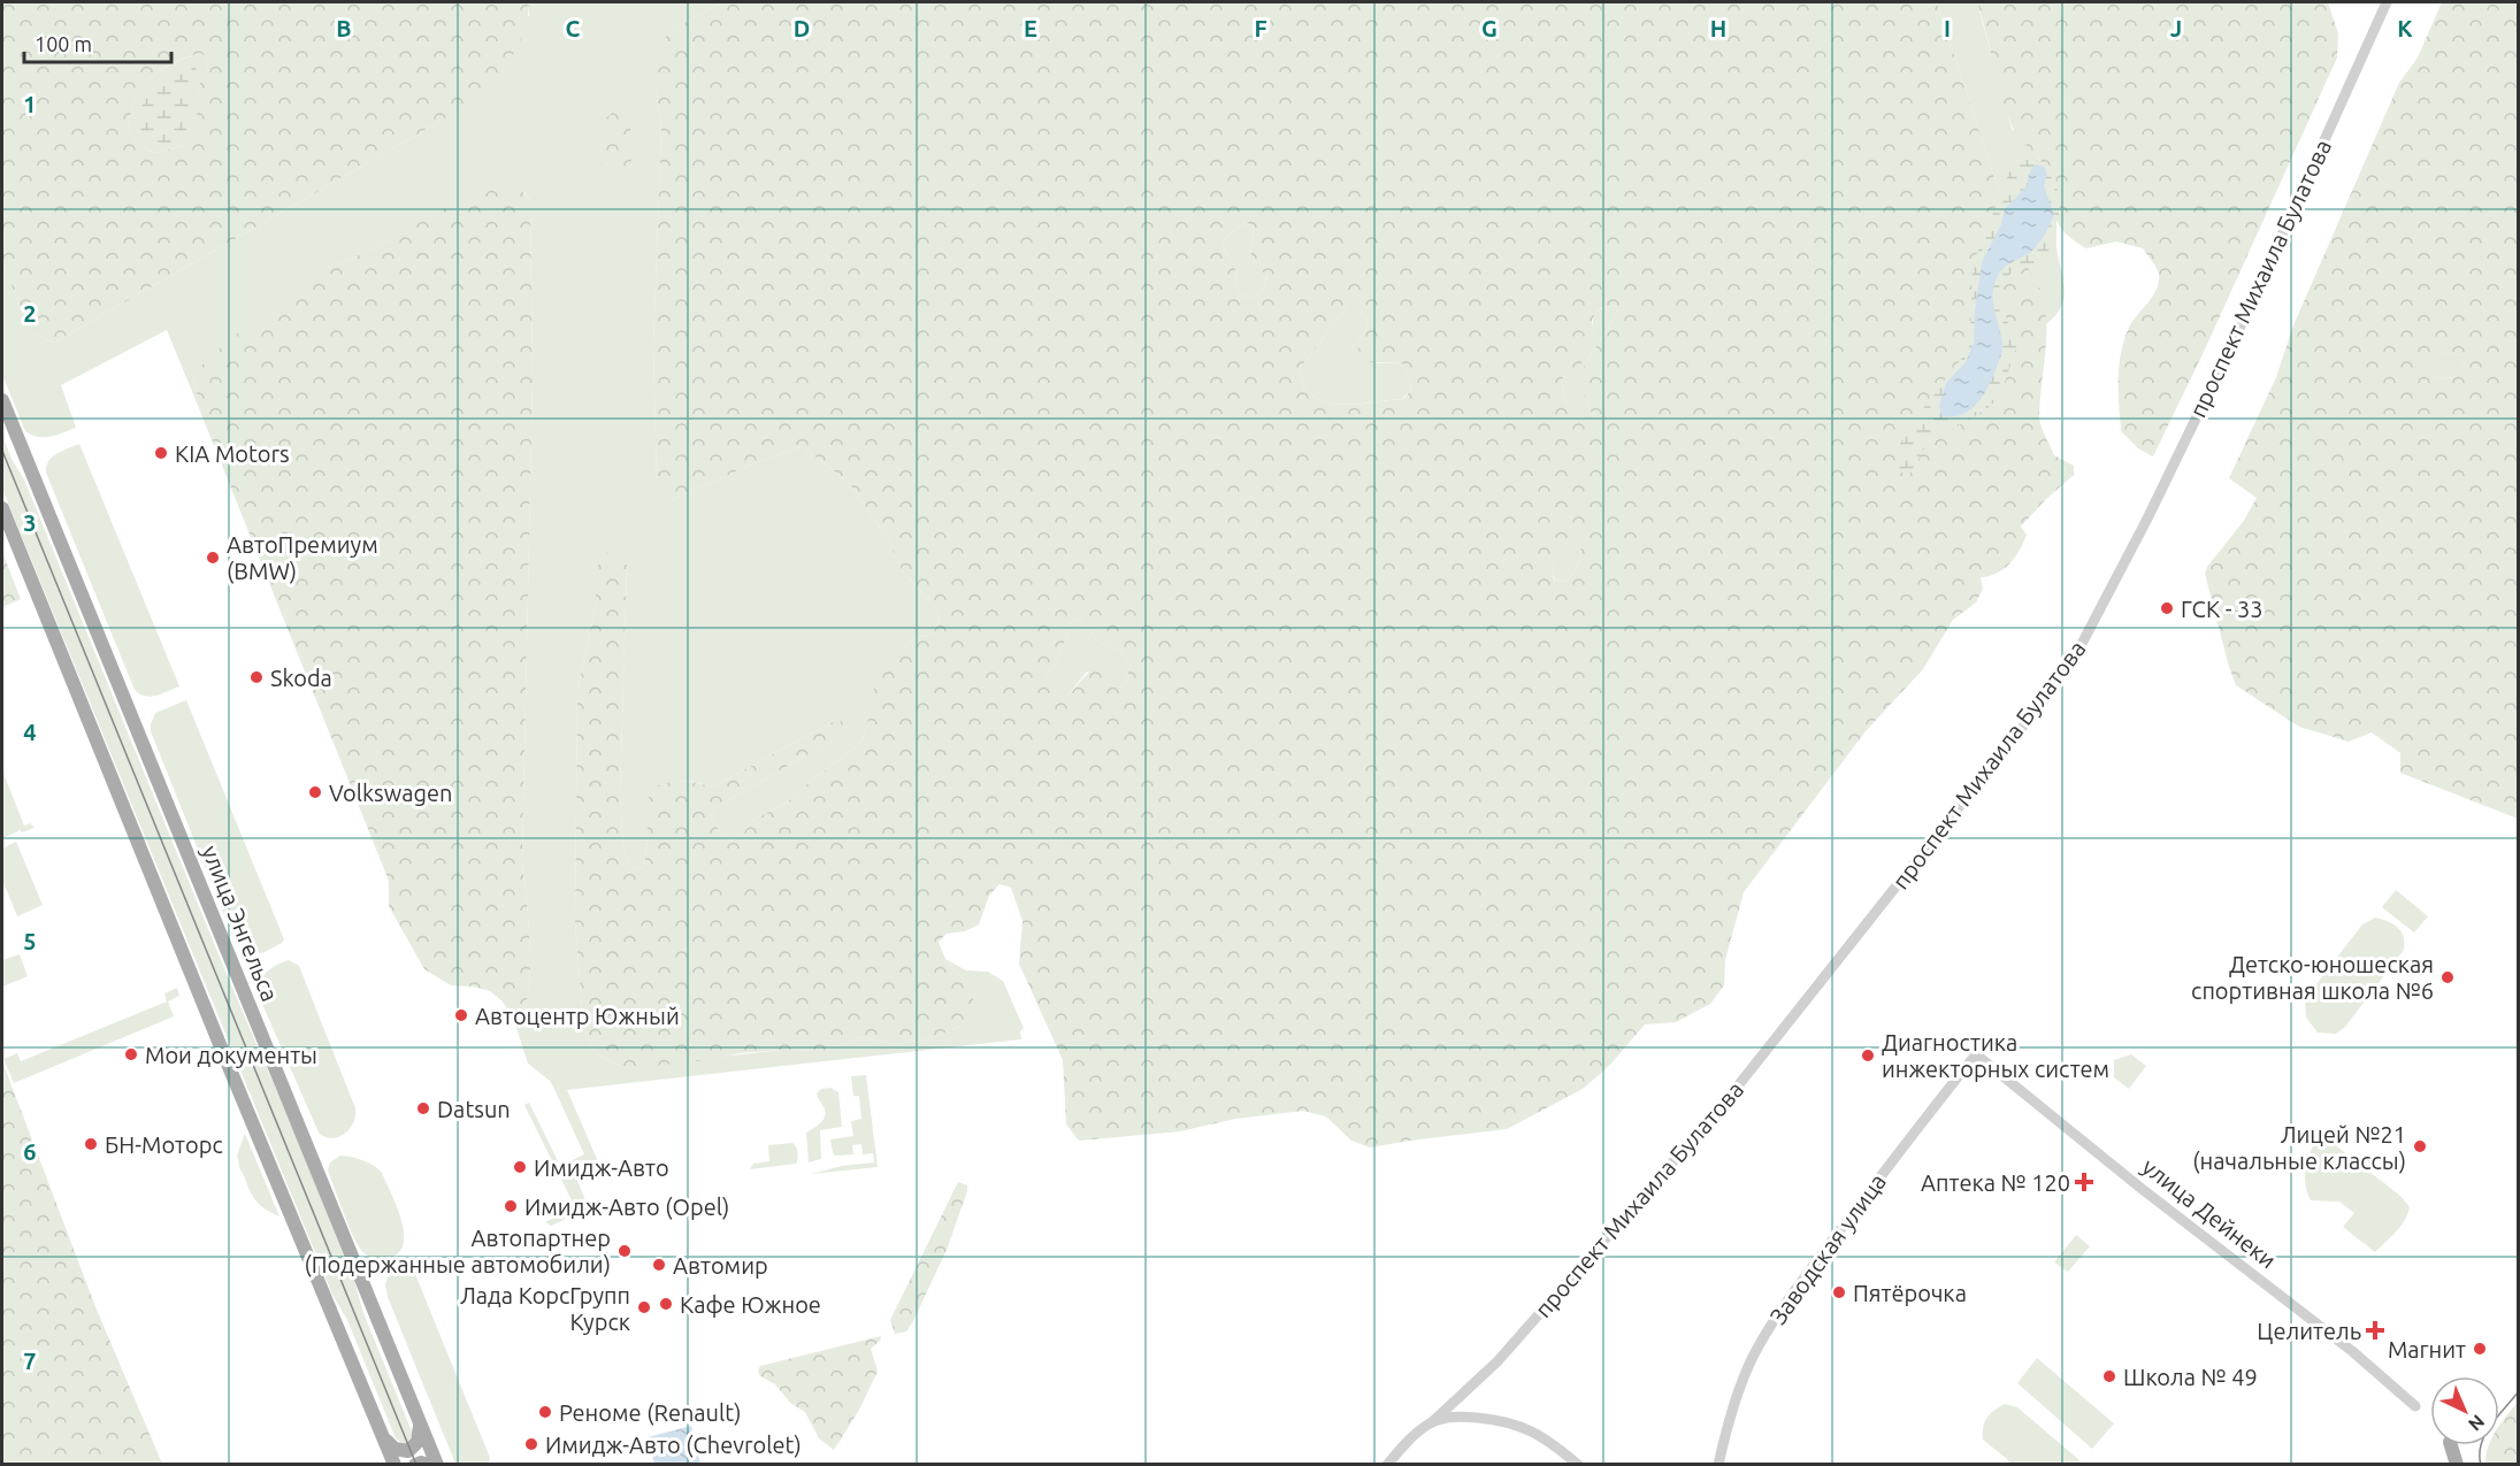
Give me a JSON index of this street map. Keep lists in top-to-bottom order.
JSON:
{
  "streets": {
    "main road": ["улица Энгельса"],
    "street": ["проспект Михаила Булатова", "улица Дейнеки", "Заводская улица"]
  },
  "crossings": [
    ["улица Дейнеки", "Заводская улица"]
  ],
  "places": {
    "other": [
      "KIA Motors",
      "АвтоПремиум (BMW)",
      "ГСК - 33",
      "Skoda",
      "Volkswagen",
      "Детско-юношеская спортивная школа №6",
      "Автоцентр Южный",
      "Мои документы",
      "Диагностика инжекторных систем",
      "Datsun",
      "БН-Моторс",
      "Лицей №21 (начальные классы)",
      "Имидж-Авто",
      "Имидж-Авто (Opel)",
      "Автопартнер (Подержанные автомобили)",
      "Автомир",
      "Пятёрочка",
      "Кафе Южное",
      "Лада КорсГрупп Курск",
      "Магнит",
      "Школа № 49",
      "Реноме (Renault)",
      "Имидж-Авто (Chevrolet)"
    ],
    "health": ["Аптека № 120", "Целитель"]
  },
  "scale_bar": "100 m",
  "north": "bottom right",
  "grid": {
    "columns": [
      "B",
      "C",
      "D",
      "E",
      "F",
      "G",
      "H",
      "I",
      "J",
      "K"
    ],
    "rows": [
      "1",
      "2",
      "3",
      "4",
      "5",
      "6",
      "7"
    ]
  }
}
